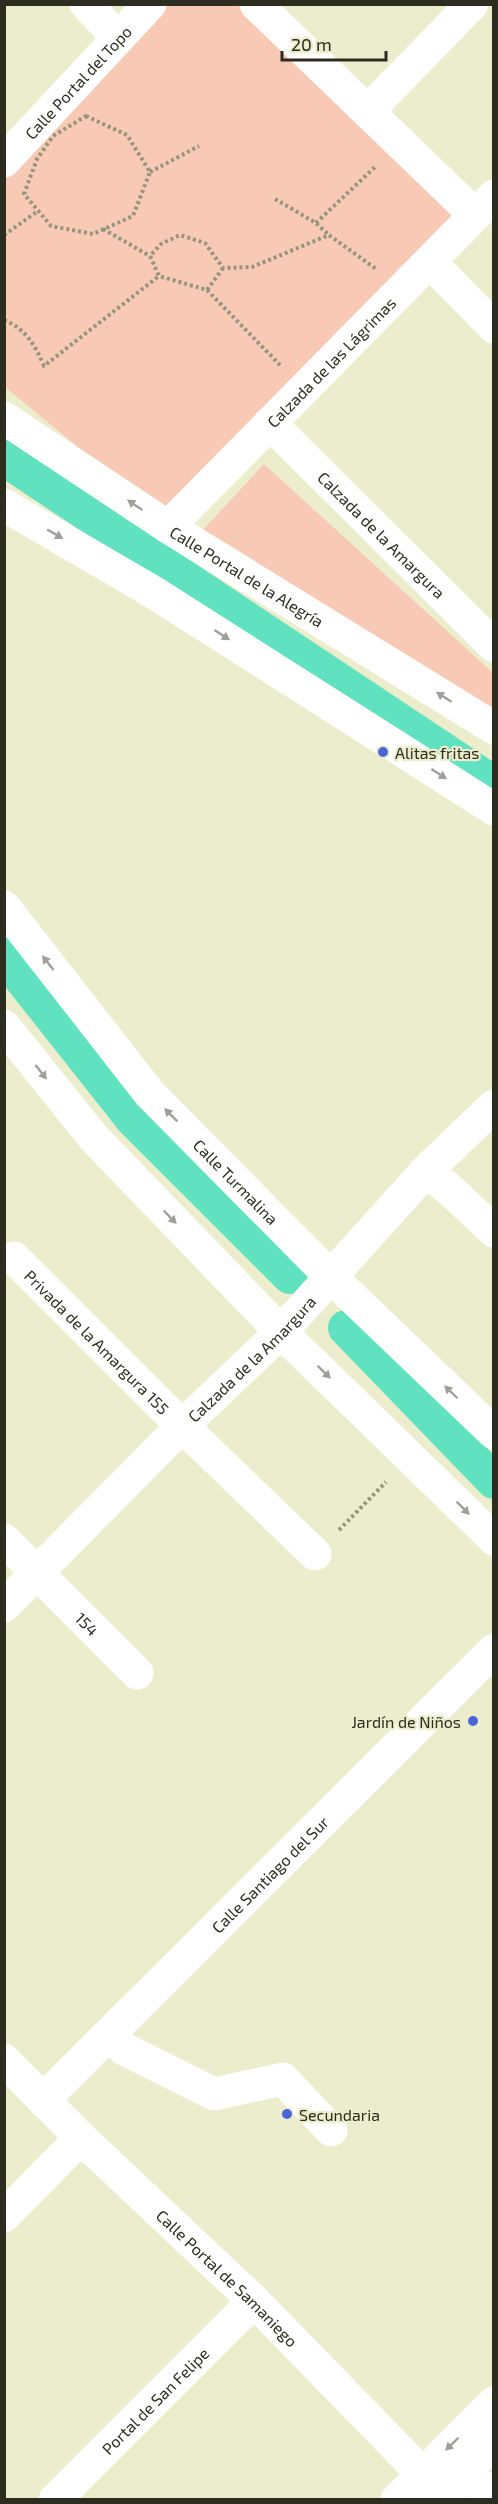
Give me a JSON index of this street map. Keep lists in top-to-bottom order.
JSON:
{
  "streets": {
    "street": [
      "Calle Portal del Topo",
      "Calzada de las Lágrimas",
      "Calzada de la Amargura",
      "Calle Portal de la Alegría",
      "Calle Turmalina",
      "Privada de la Amargura 155",
      "154",
      "Calle Santiago del Sur",
      "Calle Portal de Samaniego",
      "Portal de San Felipe"
    ]
  },
  "crossings": [
    ["Calzada de las Lágrimas", "Calzada de la Amargura"],
    ["Calzada de las Lágrimas", "Calle Portal de la Alegría"],
    ["Calzada de la Amargura", "Calle Turmalina"],
    ["Calzada de la Amargura", "Privada de la Amargura 155"],
    ["Calzada de la Amargura", "154"],
    ["Calle Santiago del Sur", "Calle Portal de Samaniego"],
    ["Calle Portal de Samaniego", "Portal de San Felipe"]
  ],
  "places": ["Alitas fritas", "Jardín de Niños", "Secundaria"],
  "scale_bar": "20 m"
}
